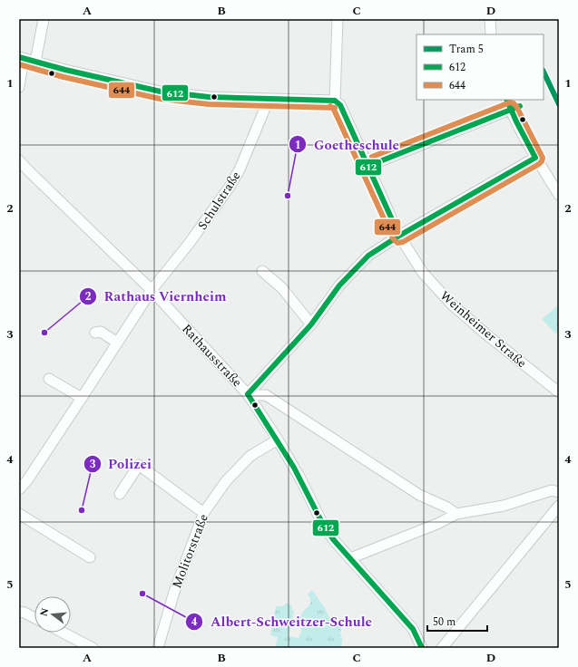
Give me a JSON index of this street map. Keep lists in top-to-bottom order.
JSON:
{
  "streets": {
    "street": [
      "Schulstraße",
      "Weinheimer Straße",
      "Rathausstraße",
      "Molitorstraße"
    ]
  },
  "crossings": [
    ["Schulstraße", "Rathausstraße"],
    ["Rathausstraße", "Molitorstraße"]
  ],
  "places": [
    "Goetheschule",
    "Rathaus Viernheim",
    "Polizei",
    "Albert-Schweitzer-Schule"
  ],
  "lines": ["transit line 612", "transit line 644", "tram line 5"],
  "legend": ["Tram 5", "612", "644"],
  "scale_bar": "50 m",
  "north": "left",
  "grid": {
    "columns": [
      "A",
      "B",
      "C",
      "D"
    ],
    "rows": [
      "1",
      "2",
      "3",
      "4",
      "5"
    ]
  }
}
